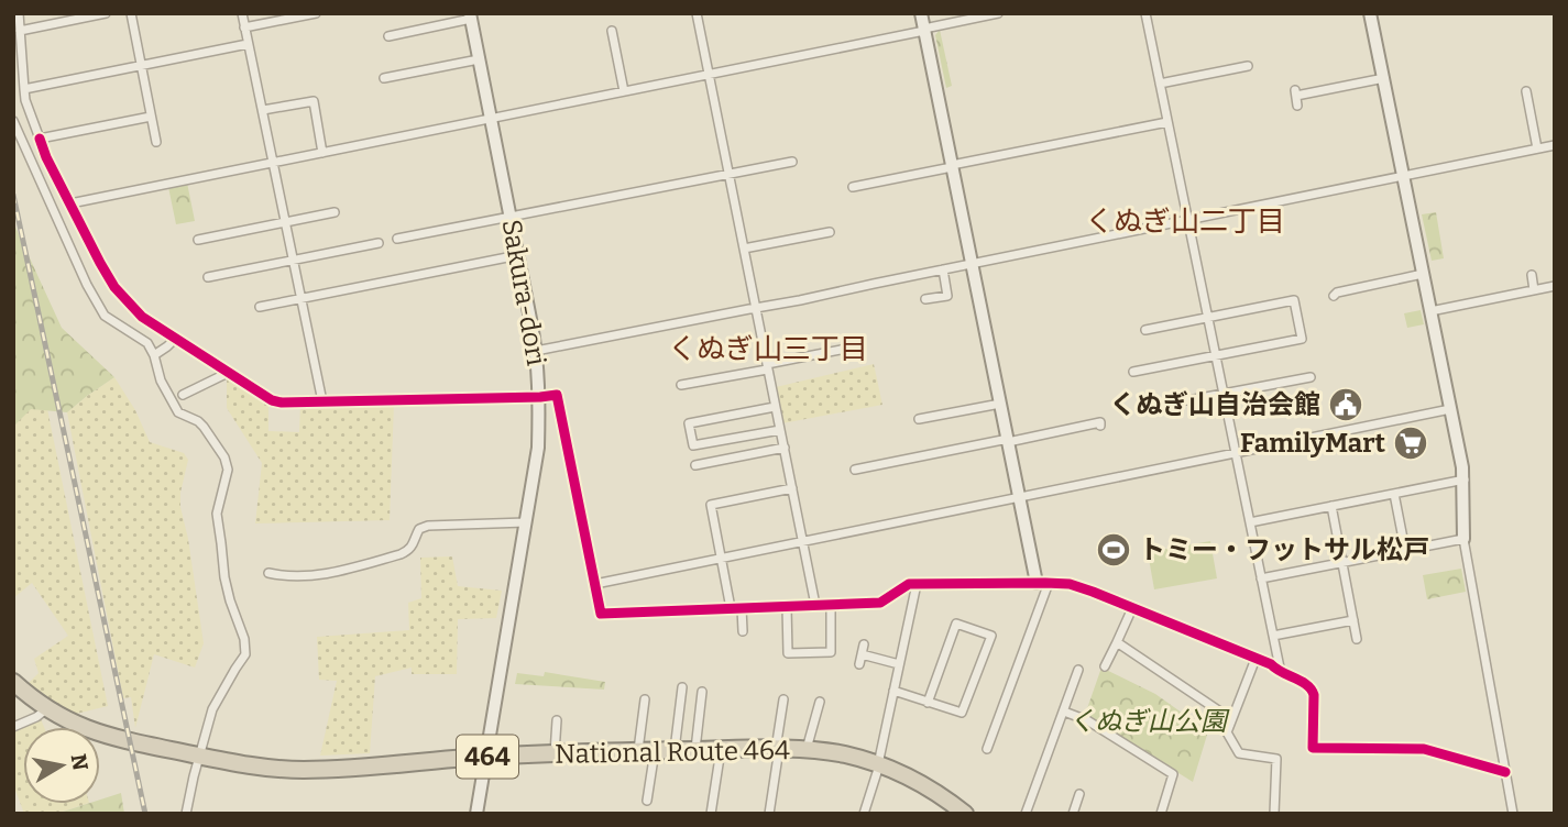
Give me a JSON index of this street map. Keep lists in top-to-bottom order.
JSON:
{
  "streets": {
    "highway": ["National Route 464", "464"],
    "street": ["Sakura-dori"]
  },
  "crossings": [
    ["Sakura-dori", "National Route 464"]
  ],
  "districts": ["くぬぎ山二丁目", "くぬぎ山三丁目"],
  "parks": ["くぬぎ山公園"],
  "places": {
    "public building": ["くぬぎ山自治会館"],
    "supermarket": ["FamilyMart"],
    "sports": ["トミー・フットサル松戸"]
  },
  "north": "right"
}
